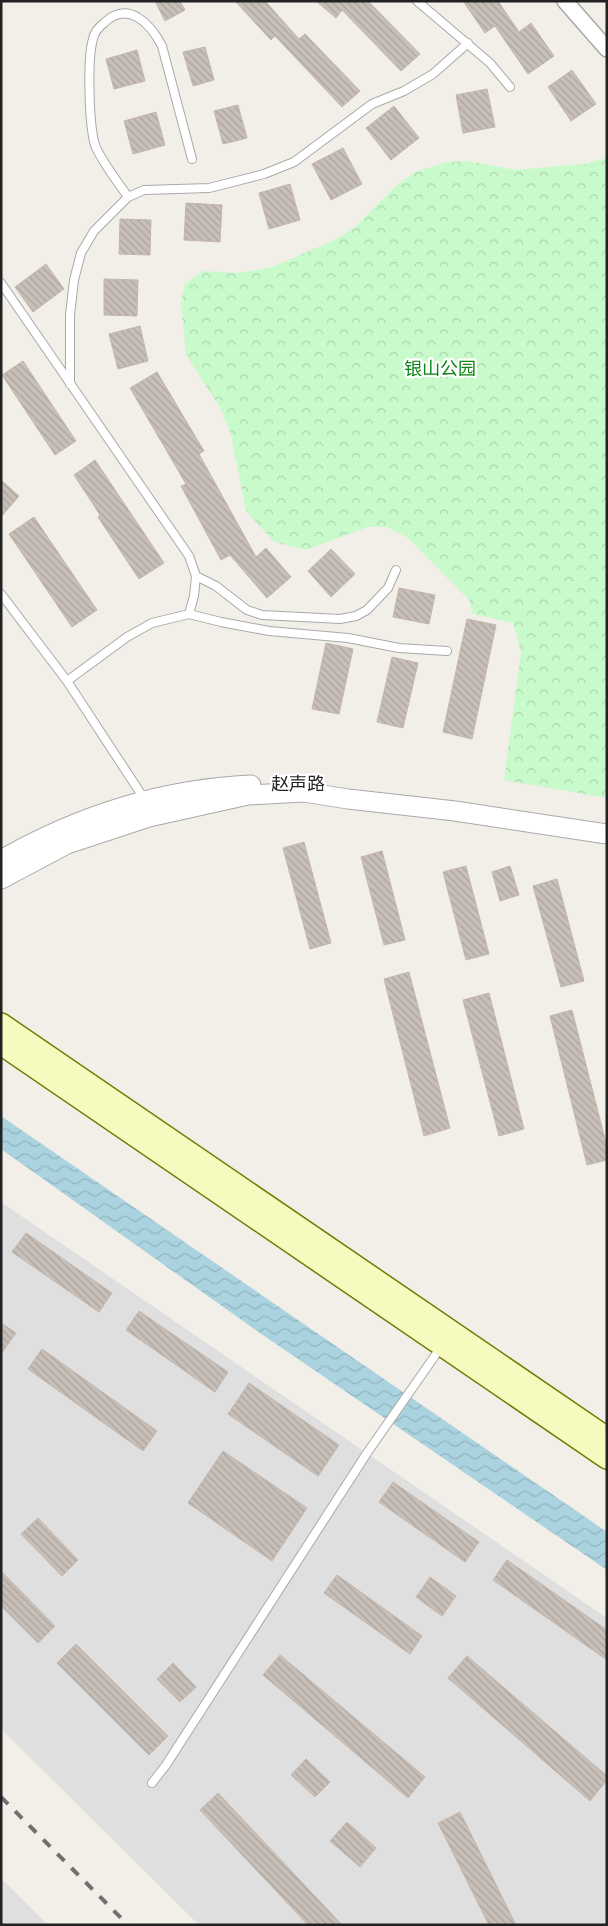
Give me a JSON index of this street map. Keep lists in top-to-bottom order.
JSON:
{
  "streets": {
    "street": ["赵声路"]
  },
  "parks": ["银山公园"]
}
